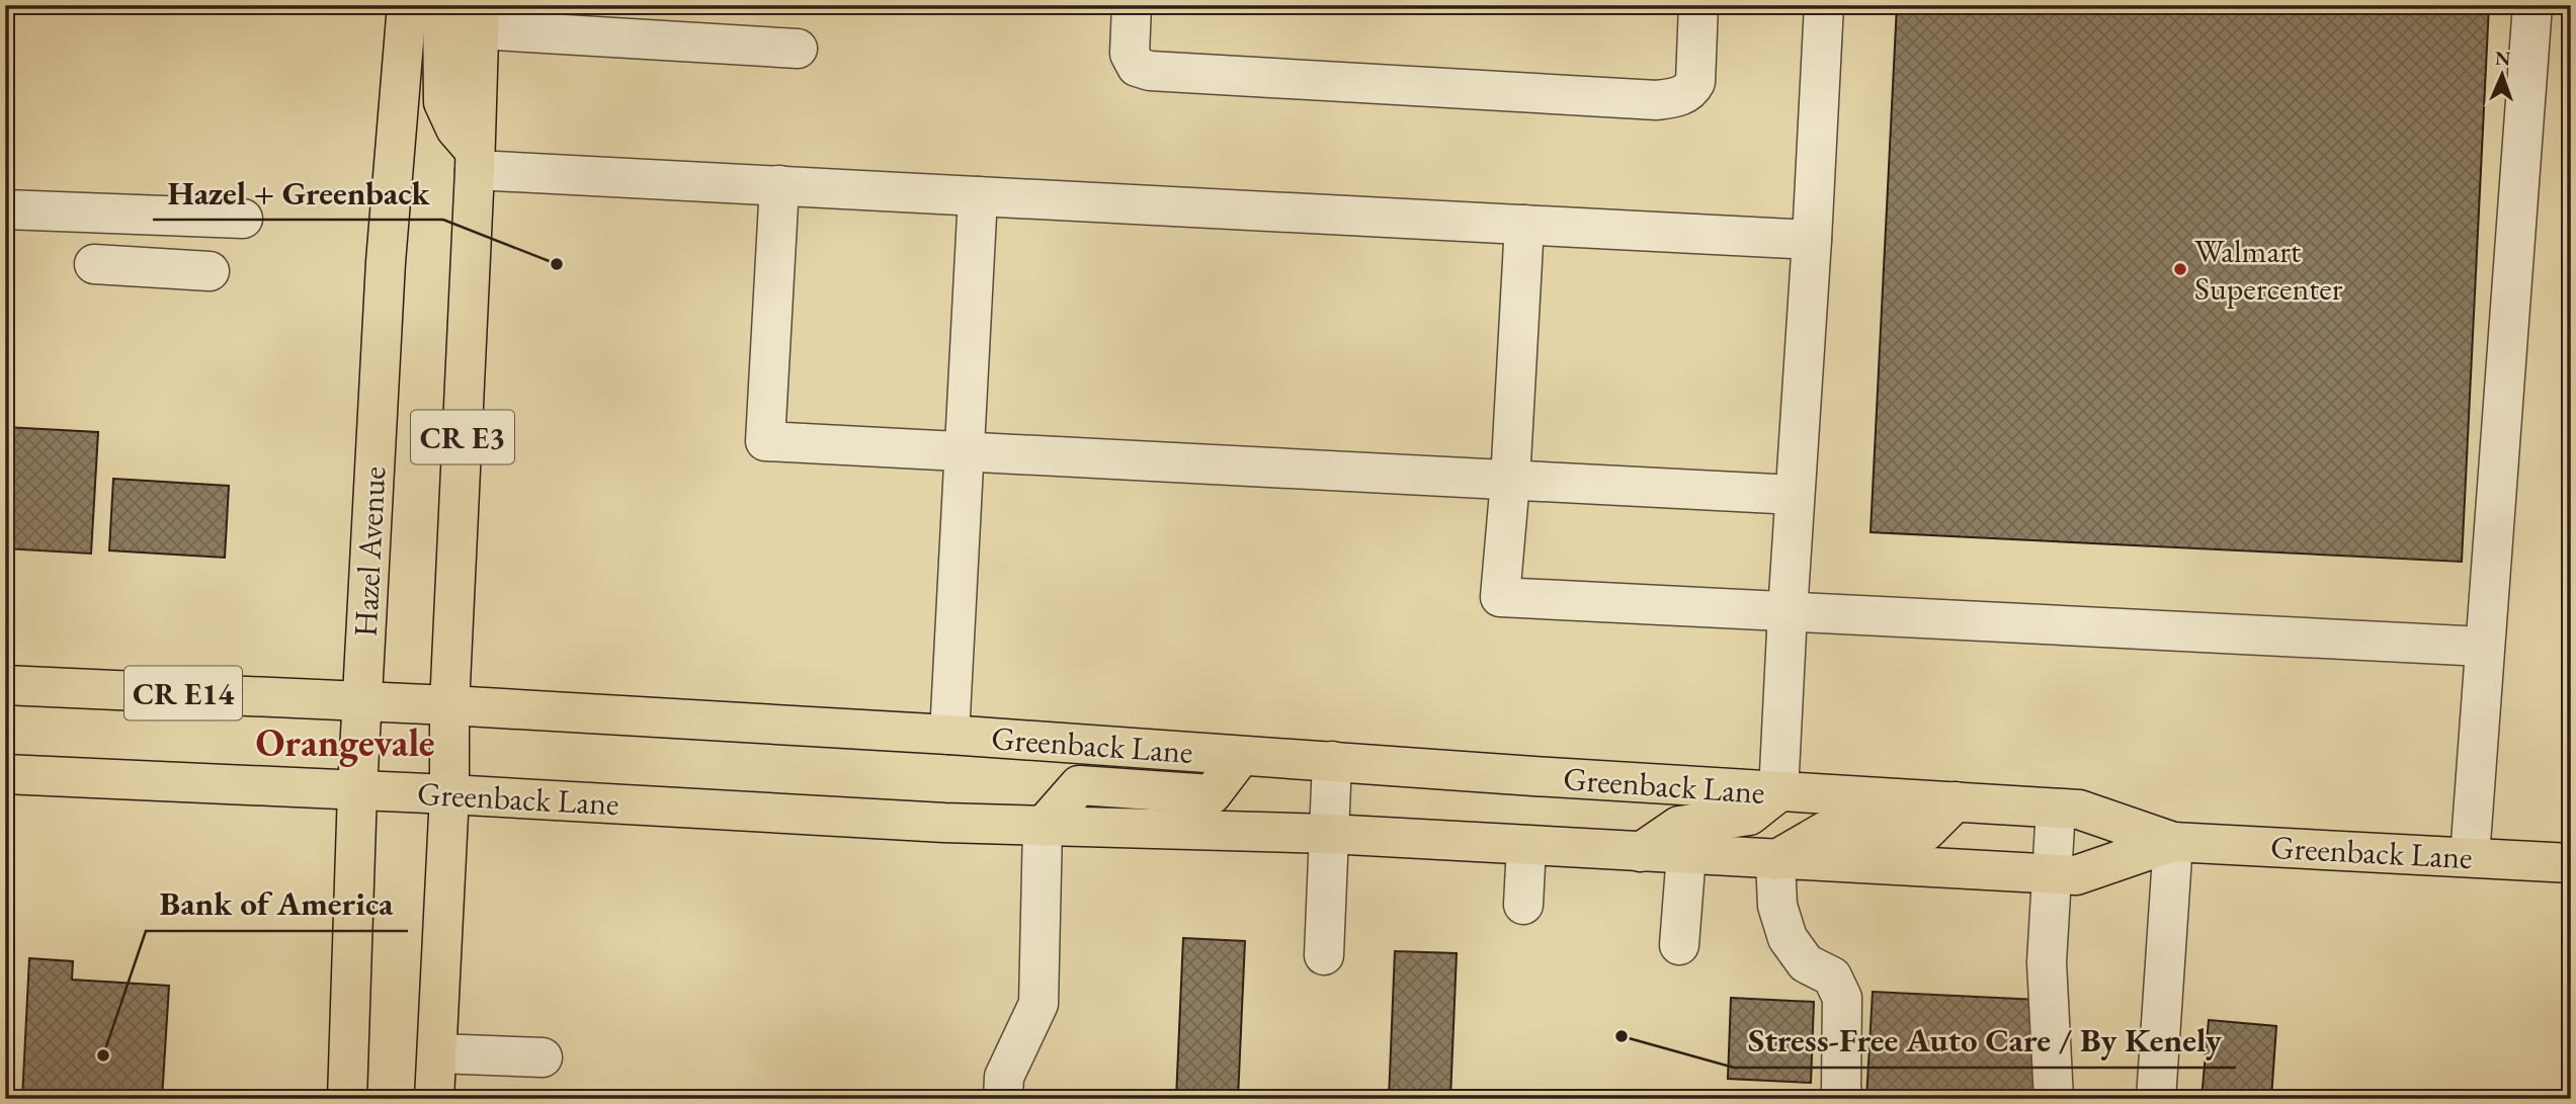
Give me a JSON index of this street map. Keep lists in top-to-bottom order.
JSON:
{
  "streets": {
    "main road": [
      "CR E3",
      "Hazel Avenue",
      "CR E14",
      "Greenback Lane"
    ]
  },
  "crossings": [
    ["CR E3", "Greenback Lane"],
    ["Hazel Avenue", "Greenback Lane"]
  ],
  "districts": ["Orangevale"],
  "places": [
    "Hazel + Greenback",
    "Walmart Supercenter",
    "Stress-Free Auto Care / By Kenely",
    "Bank of America"
  ],
  "north": "top"
}
